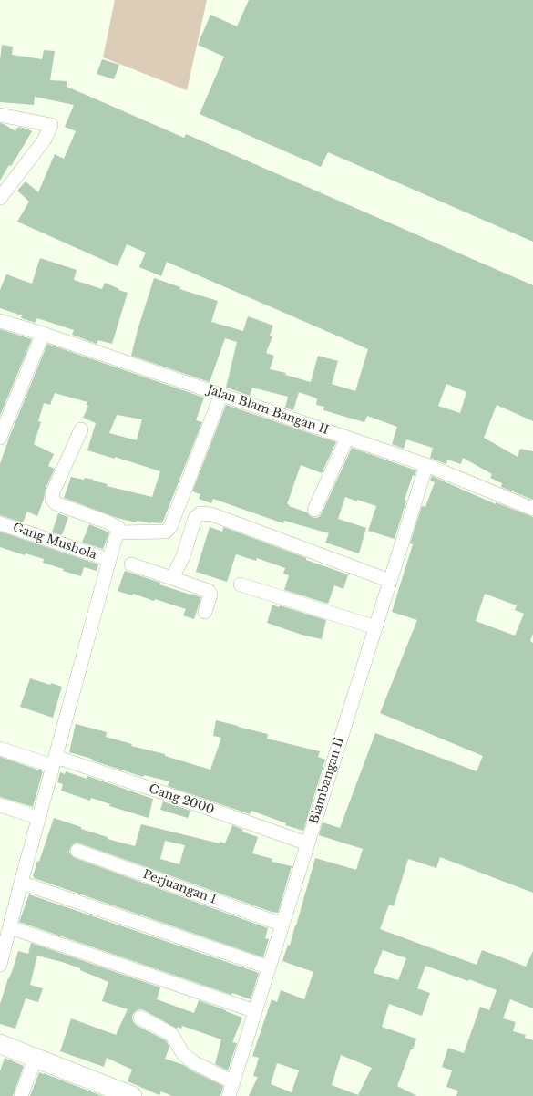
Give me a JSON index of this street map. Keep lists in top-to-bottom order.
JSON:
{
  "streets": {
    "street": [
      "Jalan Blam Bangan II",
      "Gang Mushola",
      "Blambangan II",
      "Gang 2000",
      "Perjuangan 1"
    ]
  },
  "crossings": [
    ["Jalan Blam Bangan II", "Blambangan II"],
    ["Blambangan II", "Gang 2000"],
    ["Blambangan II", "Perjuangan 1"]
  ]
}
